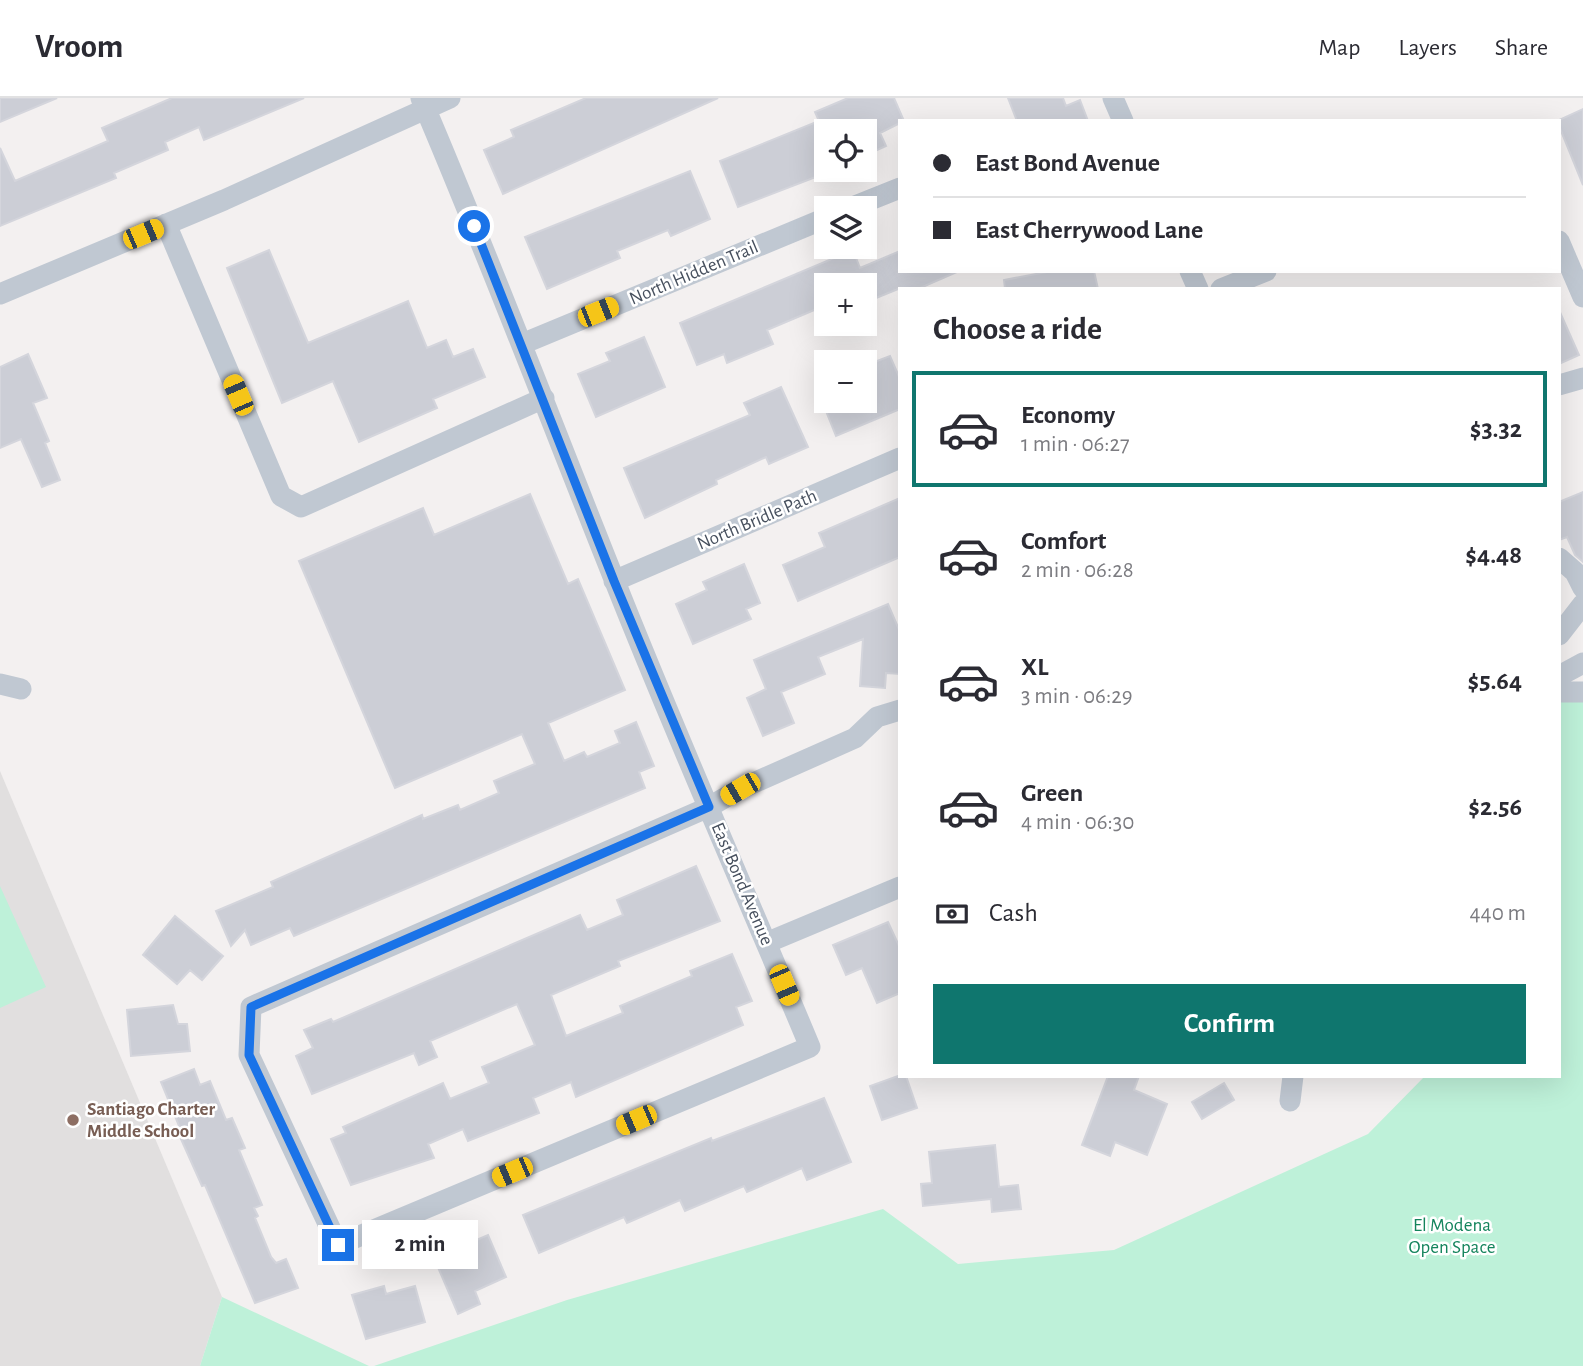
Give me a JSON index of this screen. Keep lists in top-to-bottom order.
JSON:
{
  "streets": {
    "street": ["North Hidden Trail", "North Bridle Path", "East Bond Avenue"]
  },
  "crossings": [
    ["North Hidden Trail", "East Bond Avenue"],
    ["North Bridle Path", "East Bond Avenue"]
  ],
  "parks": ["El Modena Open Space"],
  "places": ["Santiago Charter Middle School"],
  "page": {
    "header": "Vroom",
    "nav": ["Map", "Layers", "Share"],
    "map_buttons": ["+", "−"],
    "banner": ["East Bond Avenue", "East Cherrywood Lane"],
    "heading": "Choose a ride",
    "list": [
      {
        "name": "Economy",
        "note": "1 min · 06:27",
        "value": "$3.32"
      },
      {
        "name": "Comfort",
        "note": "2 min · 06:28",
        "value": "$4.48"
      },
      {
        "name": "XL",
        "note": "3 min · 06:29",
        "value": "$5.64"
      },
      {
        "name": "Green",
        "note": "4 min · 06:30",
        "value": "$2.56"
      }
    ],
    "pay": ["Cash", "440 m"],
    "buttons": "Confirm",
    "bubble": "2 min"
  }
}
